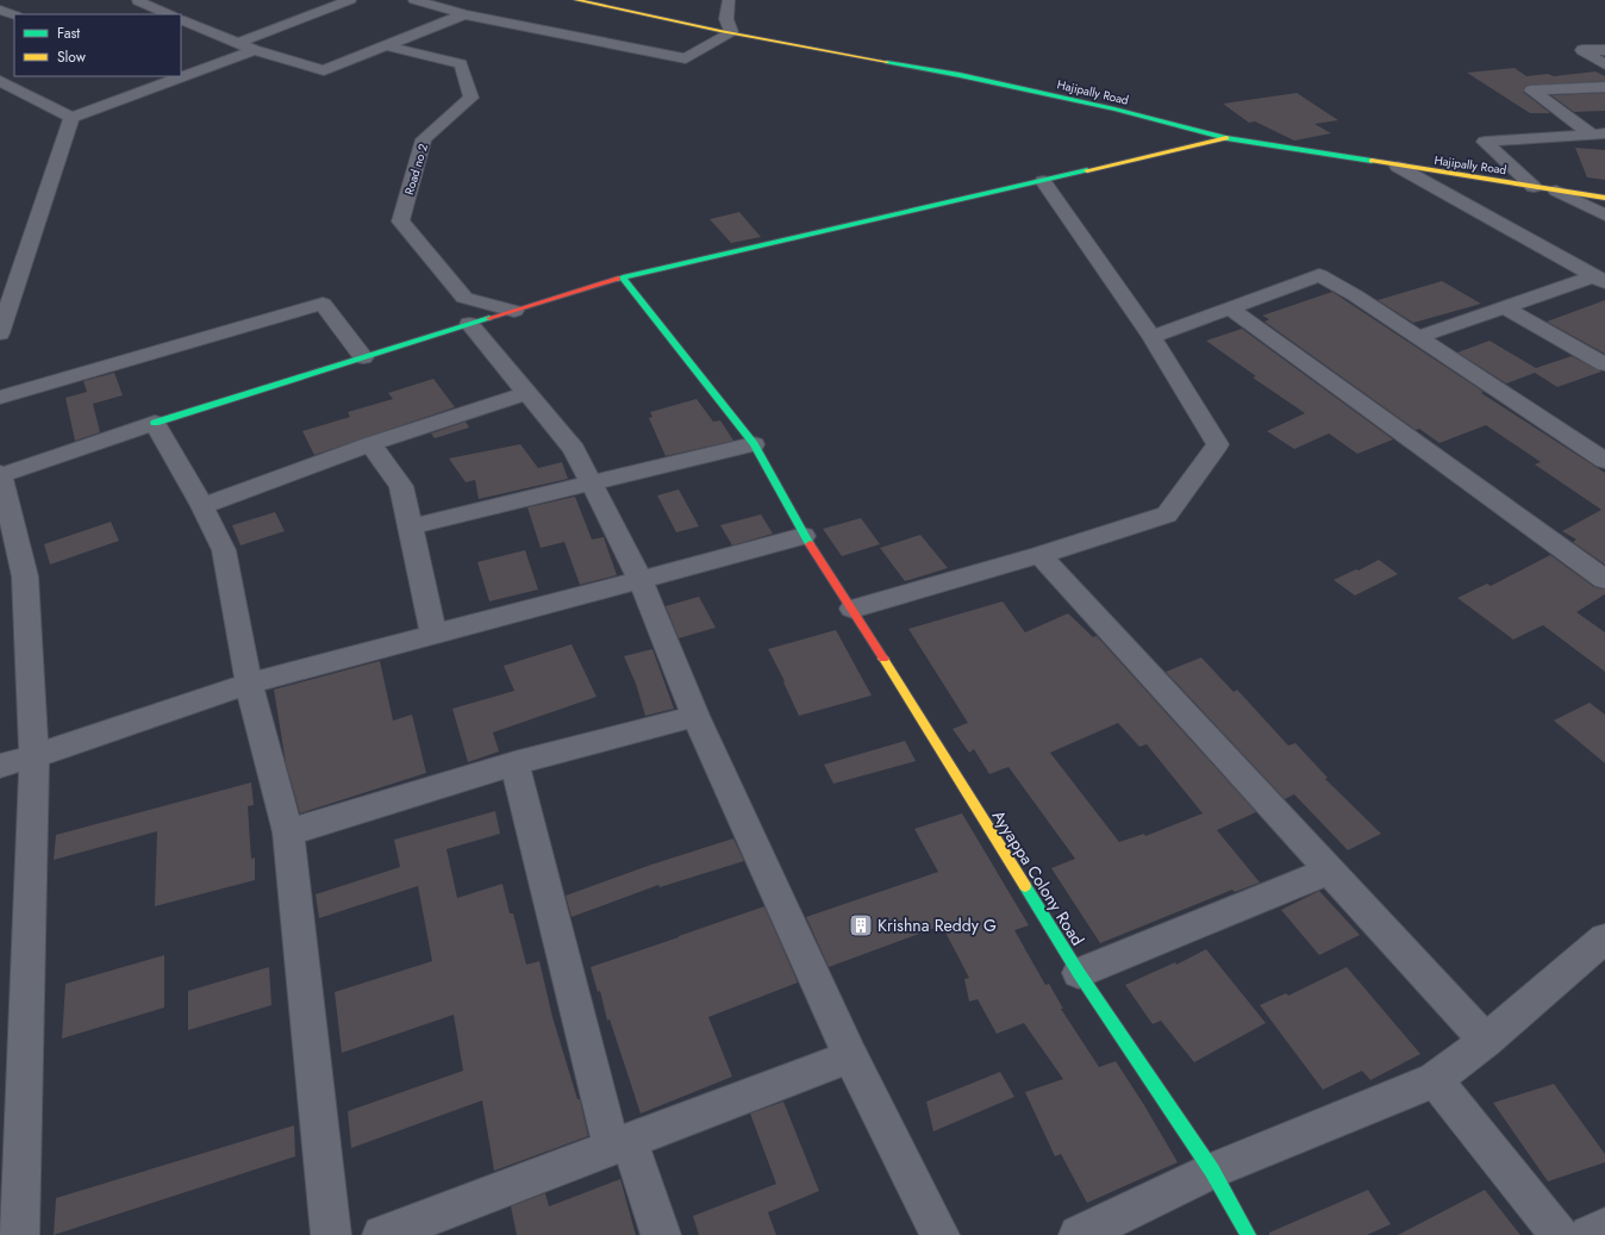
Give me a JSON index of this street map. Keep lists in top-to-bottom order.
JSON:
{
  "streets": {
    "street": ["Hajipally Road", "Road no 2", "Ayyappa Colony Road"]
  },
  "places": {
    "building": ["Krishna Reddy G"]
  },
  "legend": ["Fast", "Slow"]
}
